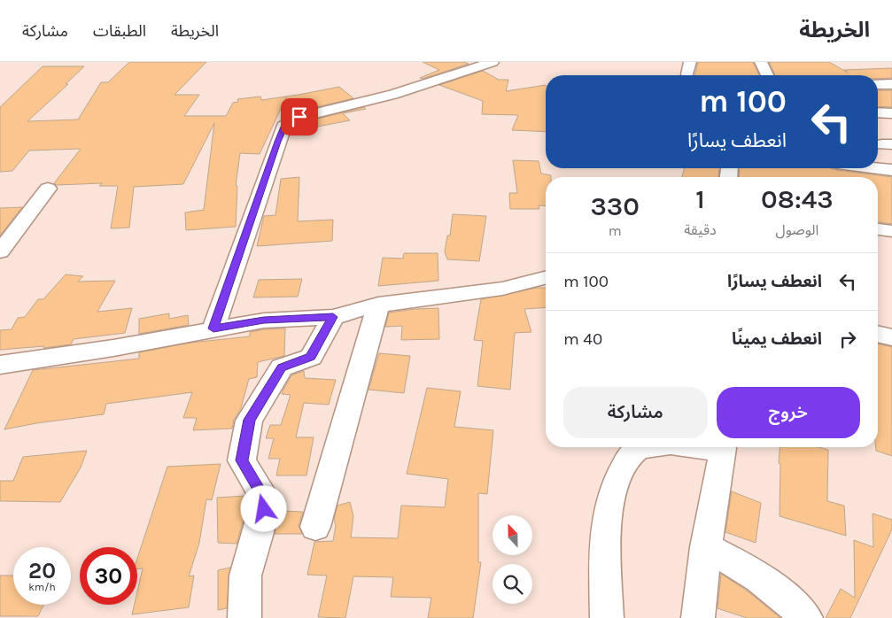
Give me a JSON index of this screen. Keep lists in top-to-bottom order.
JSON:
{
  "north": "top",
  "page": {
    "header": "الخريطة",
    "nav": ["الخريطة", "الطبقات", "مشاركة"],
    "turn": ["100 m", "انعطف يسارًا"],
    "eta": [
      "08:43",
      "الوصول",
      "1",
      "دقيقة",
      "330",
      "m"
    ],
    "list": [
      {
        "name": "انعطف يسارًا",
        "value": "100 m"
      },
      {
        "name": "انعطف يمينًا",
        "value": "40 m"
      }
    ],
    "buttons": ["خروج", "مشاركة"],
    "speed": "20 km/h",
    "limit": "30"
  }
}
